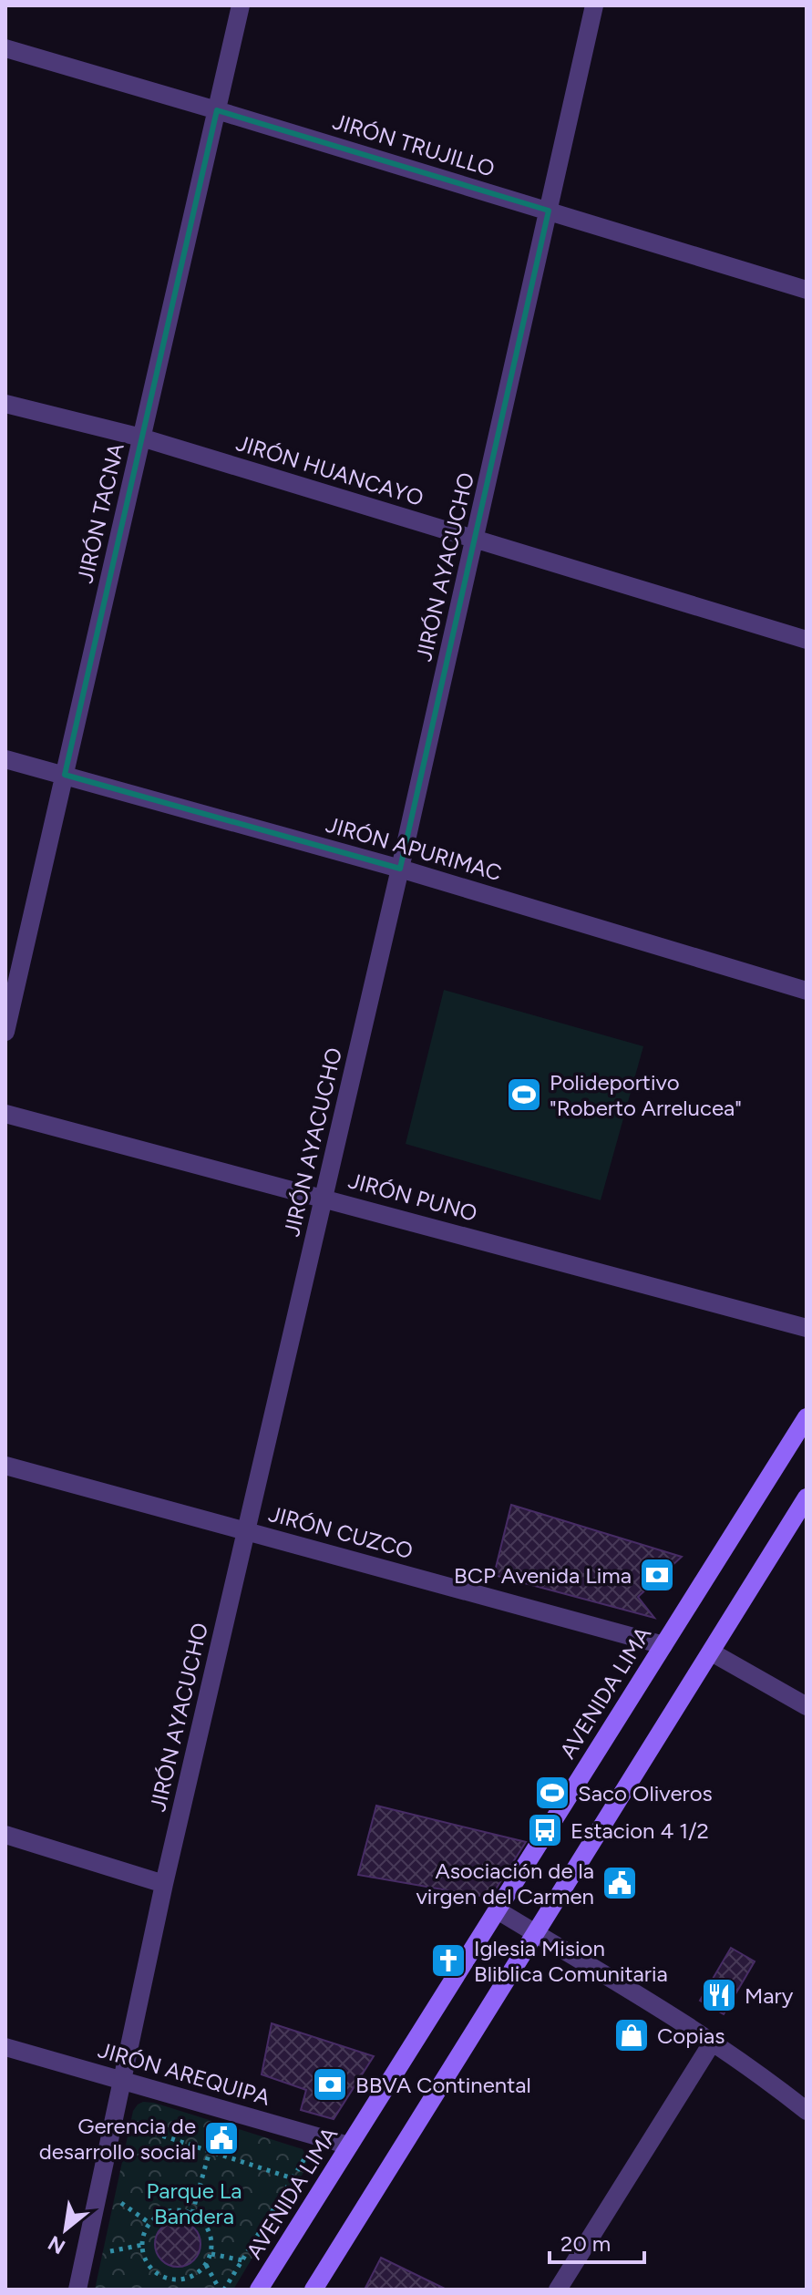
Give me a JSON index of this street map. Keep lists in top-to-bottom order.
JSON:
{
  "streets": {
    "main road": ["AVENIDA LIMA"],
    "street": [
      "JIRÓN TRUJILLO",
      "JIRÓN HUANCAYO",
      "JIRÓN TACNA",
      "JIRÓN AYACUCHO",
      "JIRÓN APURIMAC",
      "JIRÓN PUNO",
      "JIRÓN CUZCO",
      "JIRÓN AREQUIPA"
    ]
  },
  "crossings": [
    ["JIRÓN TRUJILLO", "JIRÓN TACNA"],
    ["JIRÓN TRUJILLO", "JIRÓN AYACUCHO"],
    ["JIRÓN HUANCAYO", "JIRÓN TACNA"],
    ["JIRÓN HUANCAYO", "JIRÓN AYACUCHO"],
    ["JIRÓN TACNA", "JIRÓN APURIMAC"],
    ["JIRÓN AYACUCHO", "JIRÓN APURIMAC"],
    ["JIRÓN AYACUCHO", "JIRÓN PUNO"],
    ["JIRÓN AYACUCHO", "JIRÓN CUZCO"],
    ["JIRÓN AYACUCHO", "JIRÓN AREQUIPA"],
    ["JIRÓN CUZCO", "AVENIDA LIMA"],
    ["AVENIDA LIMA", "JIRÓN AREQUIPA"]
  ],
  "parks": ["Parque La Bandera"],
  "places": {
    "sports": ["Polideportivo \"Roberto Arrelucea\"", "Saco Oliveros"],
    "bank": ["BCP Avenida Lima", "BBVA Continental"],
    "bus stop": ["Estacion 4 1/2"],
    "public building": ["Asociación de la virgen del Carmen", "Gerencia de desarrollo social"],
    "church": ["Iglesia Mision Bliblica Comunitaria"],
    "restaurant": ["Mary"],
    "shop": ["Copias"]
  },
  "scale_bar": "20 m",
  "north": "bottom left"
}
